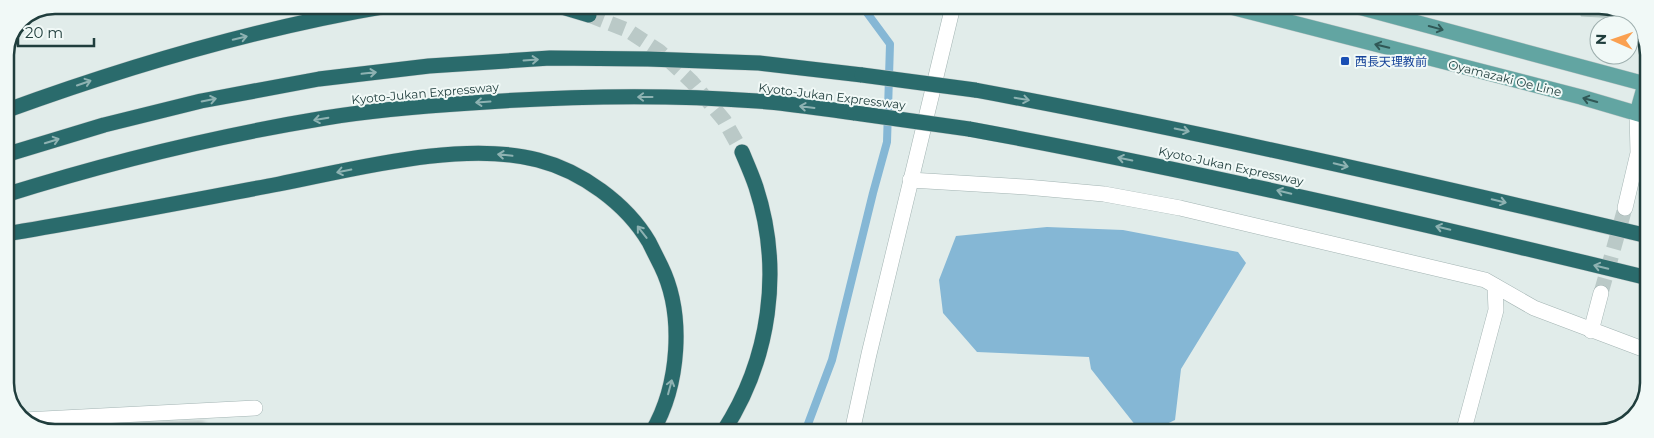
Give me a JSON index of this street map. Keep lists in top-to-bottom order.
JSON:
{
  "streets": {
    "highway": ["Kyoto-Jukan Expressway"],
    "main road": ["Oyamazaki Oe Line"]
  },
  "places": {
    "transit": ["西長天理教前"]
  },
  "scale_bar": "20 m",
  "north": "left"
}
